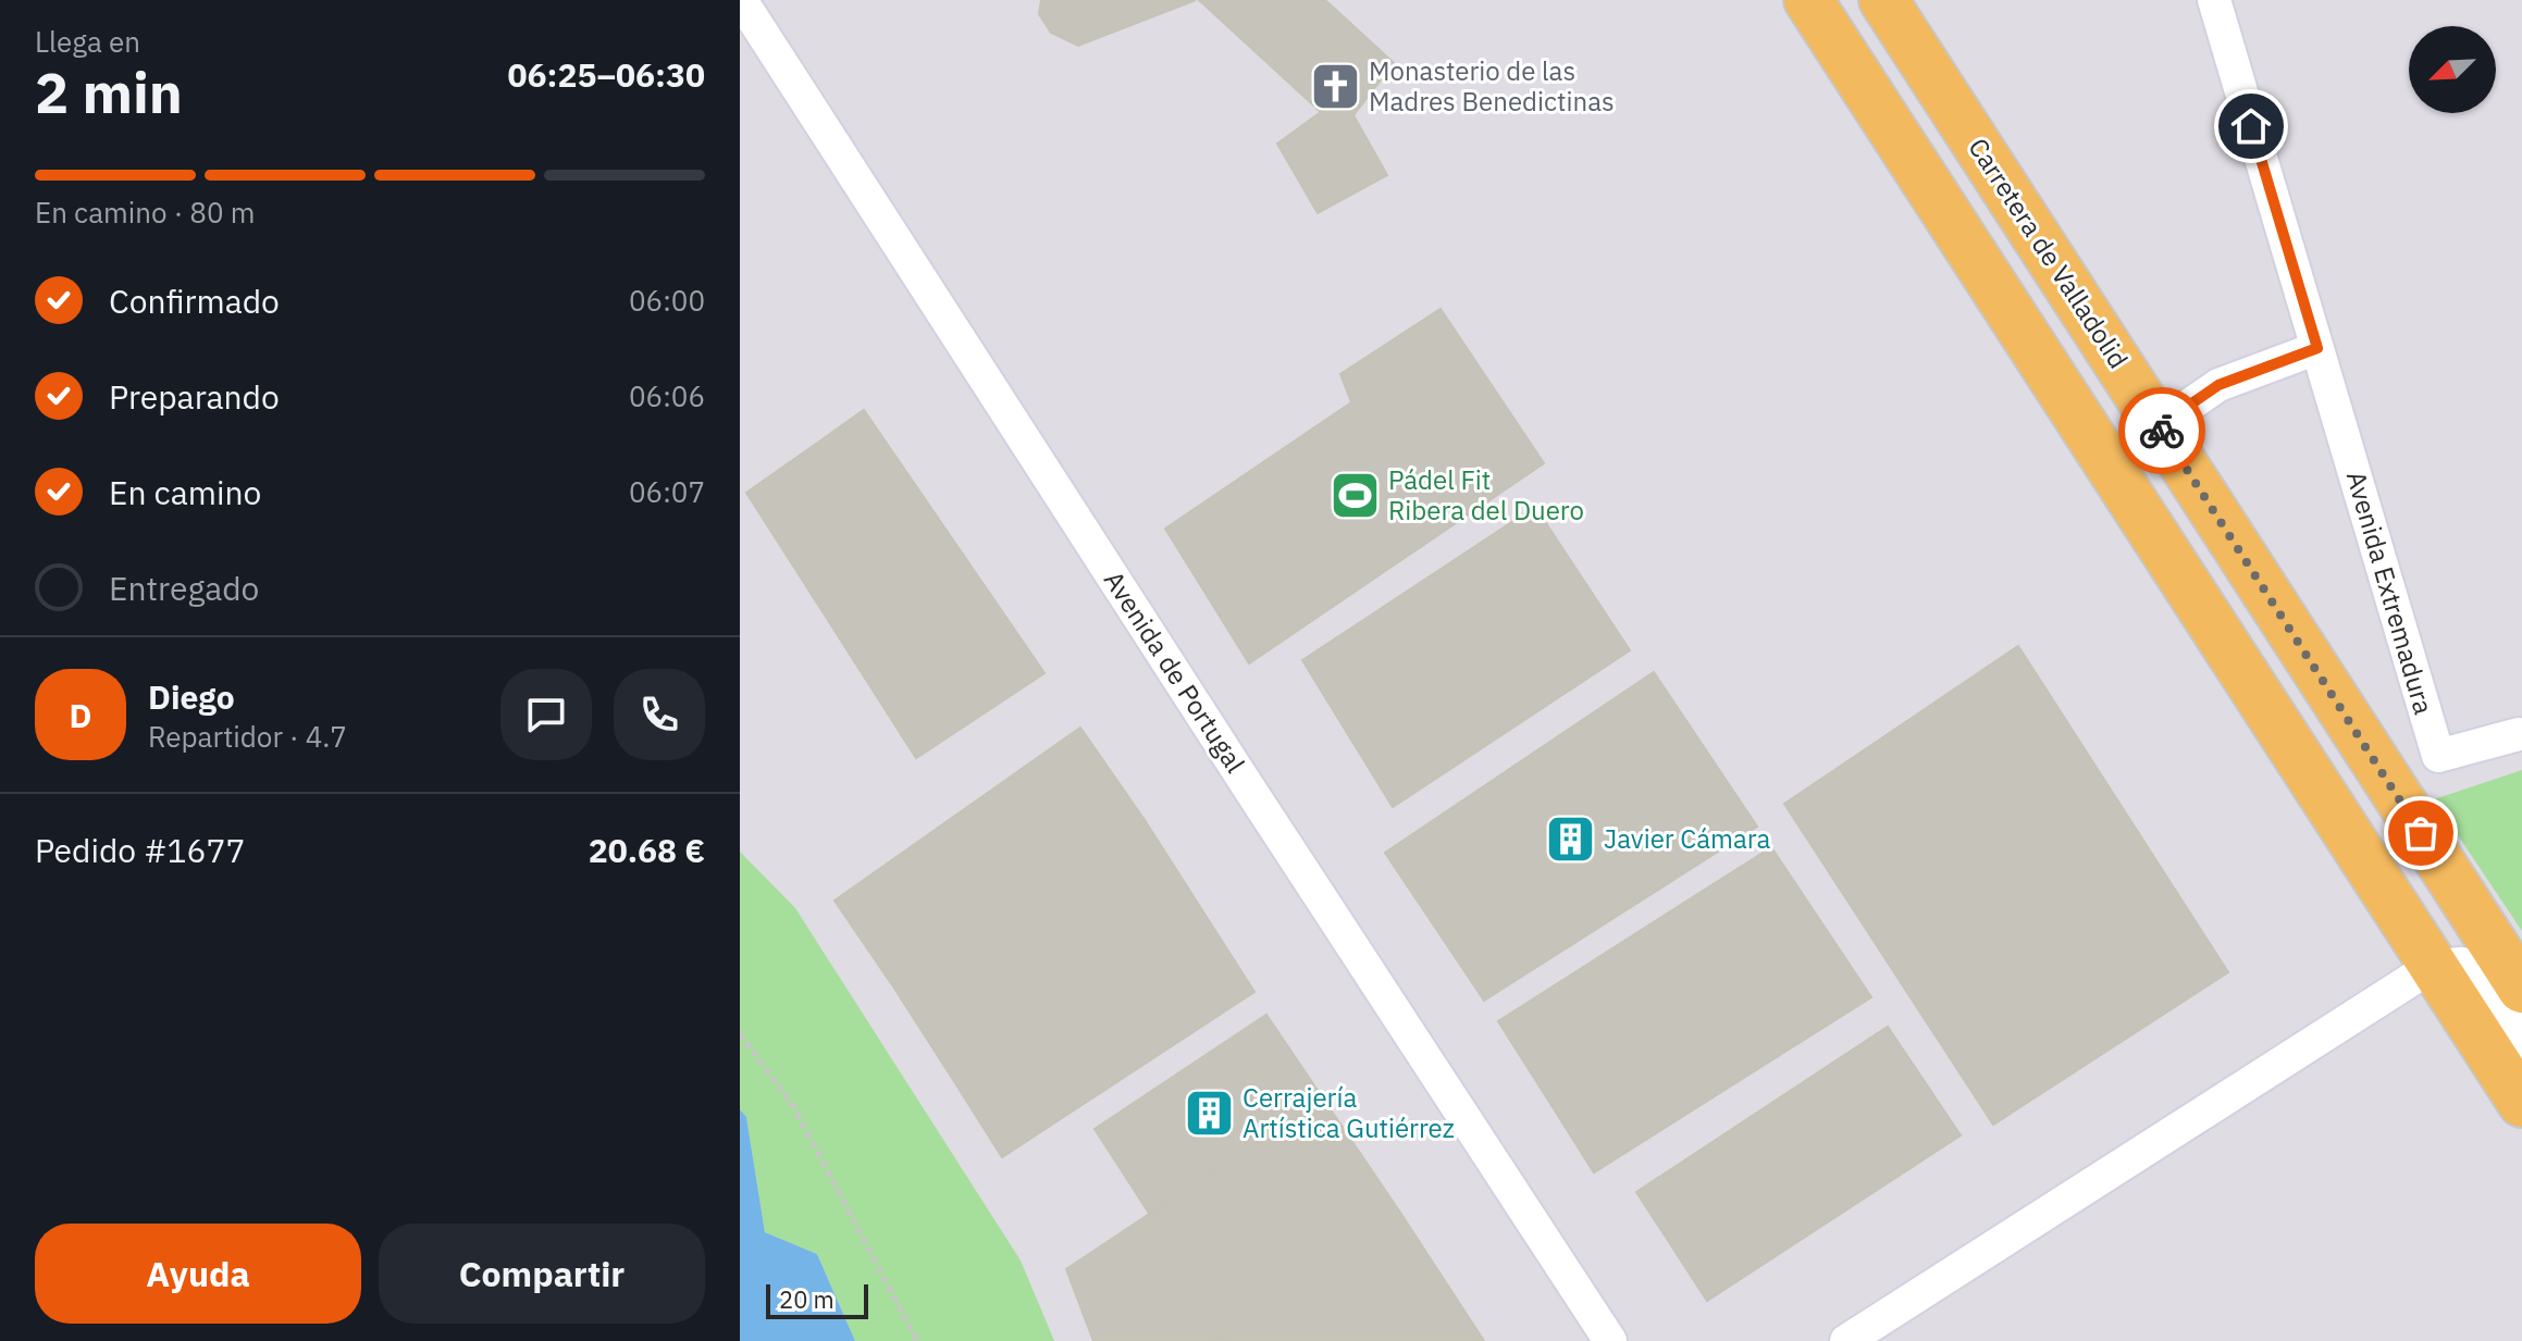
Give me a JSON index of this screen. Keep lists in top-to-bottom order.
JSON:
{
  "streets": {
    "highway": ["Carretera de Valladolid"],
    "street": ["Avenida Extremadura", "Avenida de Portugal"]
  },
  "places": {
    "church": ["Monasterio de las Madres Benedictinas"],
    "sports": ["Pádel Fit Ribera del Duero"],
    "building": ["Javier Cámara", "Cerrajería Artística Gutiérrez"]
  },
  "scale_bar": "20 m",
  "north": "bottom left",
  "page": {
    "heading": ["2 min", "Llega en", "06:25–06:30"],
    "panel": [
      "Diego",
      "Repartidor · 4.7",
      "Pedido #1677",
      "20.68 €"
    ],
    "bar": "En camino · 80 m",
    "list": [
      ["Confirmado", "06:00"],
      ["Preparando", "06:06"],
      ["En camino", "06:07"],
      "Entregado"
    ],
    "round": "D",
    "buttons": ["Ayuda", "Compartir"],
    "scale": "20 m"
  }
}
